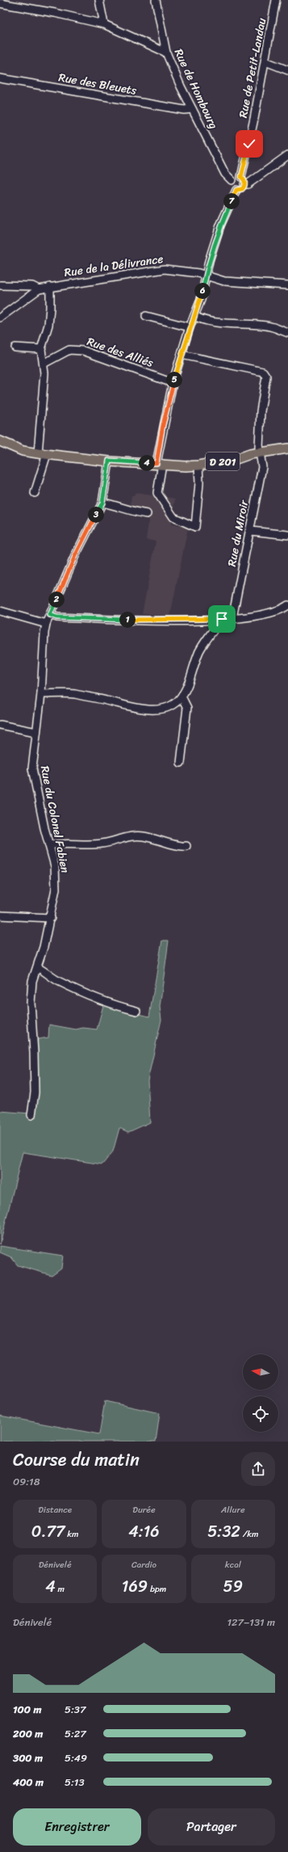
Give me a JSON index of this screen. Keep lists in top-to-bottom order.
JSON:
{
  "streets": {
    "main road": ["D 201"],
    "street": [
      "Rue de Petit-Landau",
      "Rue des Bleuets",
      "Rue de Hombourg",
      "Rue de la Délivrance",
      "Rue des Alliés",
      "Rue du Miroir",
      "Rue du Colonel Fabien"
    ]
  },
  "crossings": [
    ["Rue de Petit-Landau", "Rue de Hombourg"],
    ["Rue des Bleuets", "Rue de Hombourg"],
    ["D 201", "Rue du Miroir"],
    ["D 201", "Rue du Colonel Fabien"]
  ],
  "north": "left",
  "page": {
    "pins": [
      "7",
      "6",
      "5",
      "4",
      "3",
      "2",
      "1"
    ],
    "heading": ["Course du matin", "09:18"],
    "stats": [
      ["Distance", "0.77 km"],
      ["Durée", "4:16"],
      ["Allure", "5:32 /km"],
      ["Dénivelé", "4 m"],
      ["Cardio", "169 bpm"],
      ["kcal", "59"]
    ],
    "chart": ["Dénivelé", "127–131 m"],
    "list": [
      {
        "name": "100 m",
        "note": "5:37"
      },
      {
        "name": "200 m",
        "note": "5:27"
      },
      {
        "name": "300 m",
        "note": "5:49"
      },
      {
        "name": "400 m",
        "note": "5:13"
      }
    ],
    "buttons": ["Enregistrer", "Partager"]
  }
}
